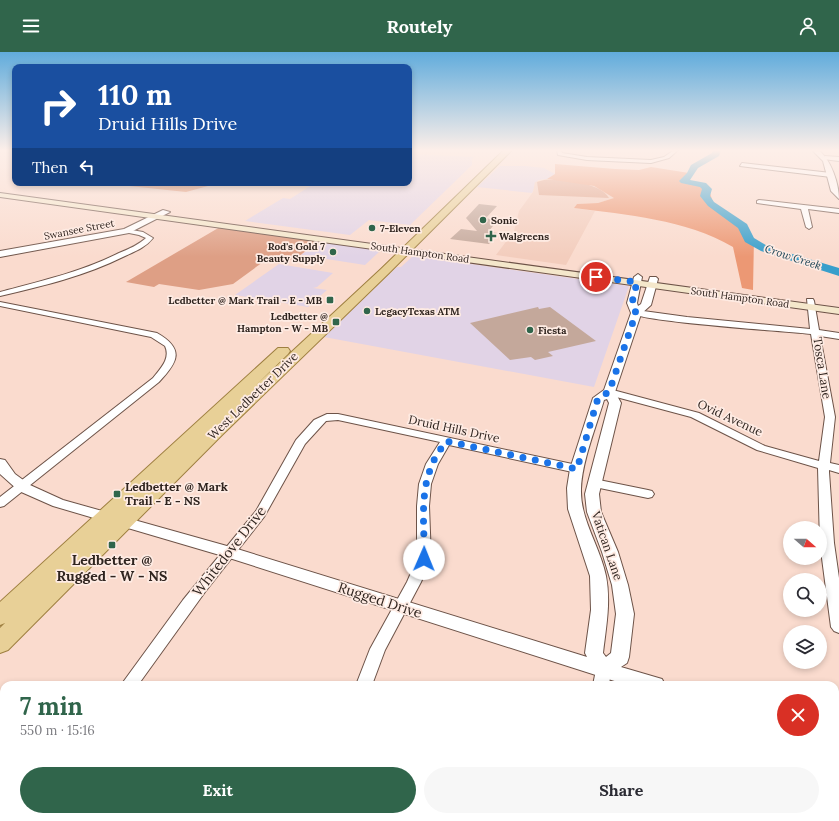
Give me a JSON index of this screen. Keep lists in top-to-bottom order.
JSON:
{
  "streets": {
    "main road": ["South Hampton Road", "West Ledbetter Drive"],
    "street": [
      "Swansee Street",
      "Tosca Lane",
      "Ovid Avenue",
      "Druid Hills Drive",
      "Vatican Lane",
      "Whitedove Drive",
      "Rugged Drive"
    ]
  },
  "crossings": [
    ["Swansee Street", "South Hampton Road"],
    ["South Hampton Road", "Tosca Lane"],
    ["South Hampton Road", "West Ledbetter Drive"],
    ["South Hampton Road", "Vatican Lane"],
    ["Tosca Lane", "Ovid Avenue"],
    ["West Ledbetter Drive", "Rugged Drive"],
    ["Ovid Avenue", "Vatican Lane"],
    ["Druid Hills Drive", "Vatican Lane"],
    ["Druid Hills Drive", "Whitedove Drive"],
    ["Vatican Lane", "Rugged Drive"],
    ["Whitedove Drive", "Rugged Drive"]
  ],
  "water": ["Crow Creek"],
  "places": {
    "other": [
      "Sonic",
      "7-Eleven",
      "Rod's Gold 7 Beauty Supply",
      "LegacyTexas ATM",
      "Fiesta"
    ],
    "health": ["Walgreens"],
    "transit": [
      "Ledbetter @ Mark Trail - E - MB",
      "Ledbetter @ Hampton - W - MB",
      "Ledbetter @ Mark Trail - E - NS",
      "Ledbetter @ Rugged - W - NS"
    ]
  },
  "north": "right",
  "page": {
    "header": "Routely",
    "turn": ["110 m", "Druid Hills Drive"],
    "then": "Then",
    "heading": ["7 min", "550 m · 15:16"],
    "buttons": ["Exit", "Share"]
  }
}
